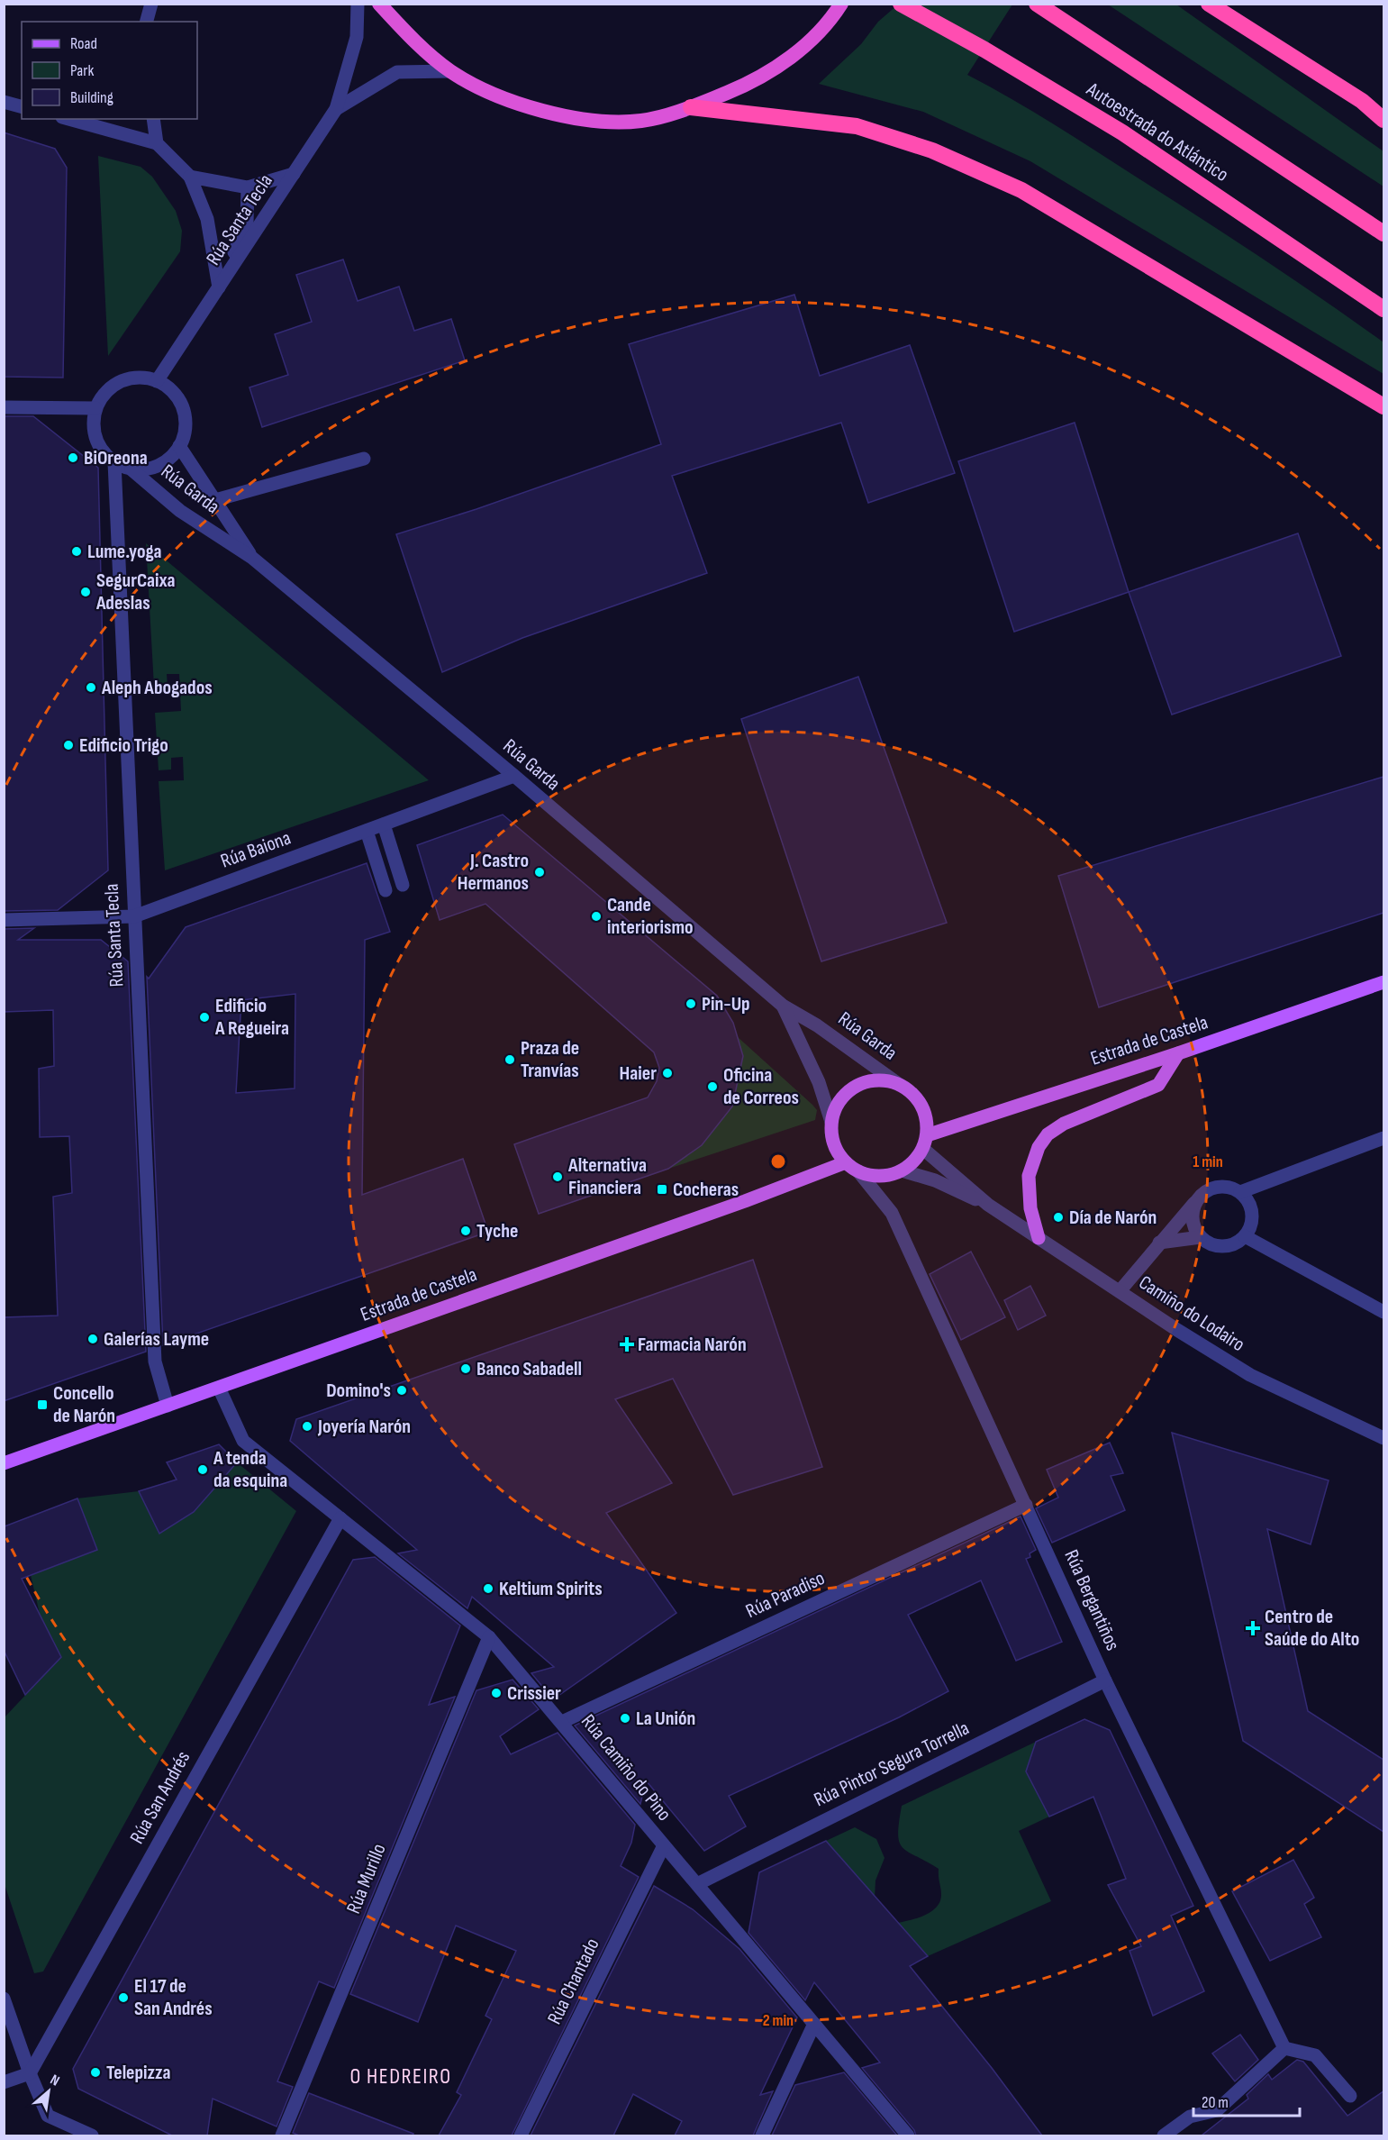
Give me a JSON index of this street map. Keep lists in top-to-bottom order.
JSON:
{
  "streets": {
    "highway": ["Autoestrada do Atlántico"],
    "main road": ["Estrada de Castela"],
    "street": [
      "Rúa Santa Tecla",
      "Rúa Garda",
      "Rúa Baiona",
      "Camiño do Lodairo",
      "Rúa Paradiso",
      "Rúa Bergantiños",
      "Rúa Pintor Segura Torrella",
      "Rúa Camiño do Pino",
      "Rúa San Andrés",
      "Rúa Murillo",
      "Rúa Chantado"
    ]
  },
  "crossings": [
    ["Rúa Santa Tecla", "Rúa Garda"],
    ["Rúa Santa Tecla", "Rúa Baiona"],
    ["Rúa Santa Tecla", "Estrada de Castela"],
    ["Rúa Garda", "Rúa Baiona"],
    ["Rúa Garda", "Estrada de Castela"],
    ["Rúa Garda", "Camiño do Lodairo"],
    ["Rúa Garda", "Rúa Bergantiños"],
    ["Estrada de Castela", "Camiño do Lodairo"],
    ["Estrada de Castela", "Rúa Bergantiños"],
    ["Estrada de Castela", "Rúa Camiño do Pino"],
    ["Camiño do Lodairo", "Rúa Bergantiños"],
    ["Rúa Paradiso", "Rúa Bergantiños"],
    ["Rúa Paradiso", "Rúa Camiño do Pino"],
    ["Rúa Bergantiños", "Rúa Pintor Segura Torrella"],
    ["Rúa Pintor Segura Torrella", "Rúa Camiño do Pino"],
    ["Rúa Camiño do Pino", "Rúa San Andrés"],
    ["Rúa Camiño do Pino", "Rúa Murillo"],
    ["Rúa Camiño do Pino", "Rúa Chantado"]
  ],
  "districts": ["O HEDREIRO"],
  "places": {
    "other": [
      "BiOreona",
      "Lume.yoga",
      "SegurCaixa Adeslas",
      "Aleph Abogados",
      "Edificio Trigo",
      "J. Castro Hermanos",
      "Cande interiorismo",
      "Pin-Up",
      "Edificio A Regueira",
      "Praza de Tranvías",
      "Haier",
      "Oficina de Correos",
      "Alternativa Financiera",
      "Día de Narón",
      "Tyche",
      "Galerías Layme",
      "Banco Sabadell",
      "Domino's",
      "Joyería Narón",
      "A tenda da esquina",
      "Keltium Spirits",
      "Crissier",
      "La Unión",
      "El 17 de San Andrés",
      "Telepizza"
    ],
    "transit": ["Cocheras", "Concello de Narón"],
    "health": ["Farmacia Narón", "Centro de Saúde do Alto"]
  },
  "legend": ["Road", "Park", "Building"],
  "scale_bar": "20 m",
  "north": "top right",
  "rings": ["1 min", "2 min"]
}
